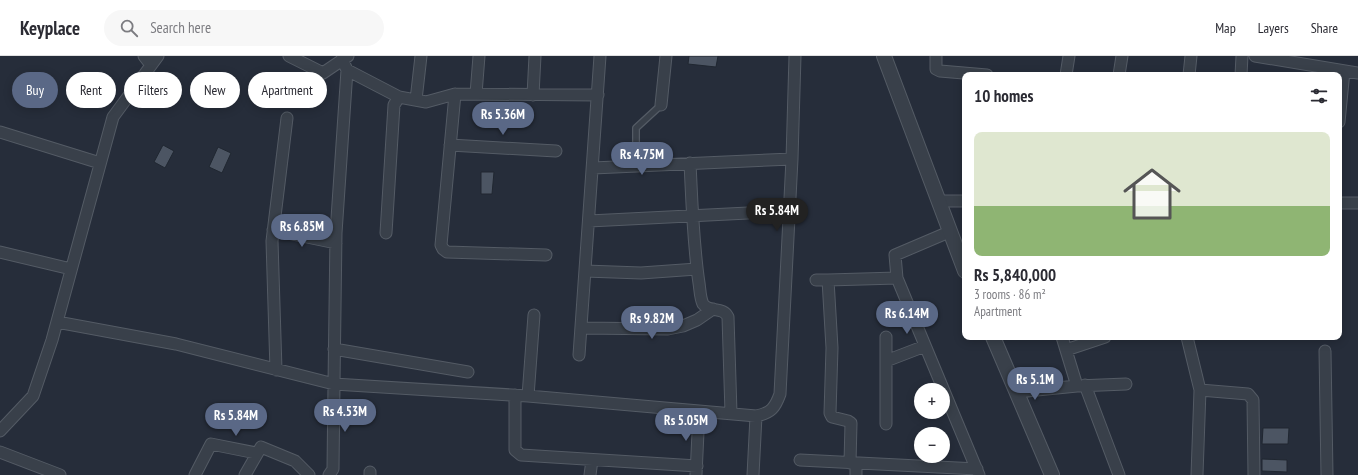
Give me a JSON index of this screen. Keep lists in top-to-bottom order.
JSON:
{
  "page": {
    "header": "Keyplace",
    "search": "Search here",
    "nav": ["Map", "Layers", "Share"],
    "chip": [
      "Buy",
      "Rent",
      "Filters",
      "New",
      "Apartment"
    ],
    "heading": "10 homes",
    "price": [
      "Rs 5.36M",
      "Rs 4.75M",
      "Rs 5.84M",
      "Rs 6.85M",
      "Rs 6.14M",
      "Rs 9.82M",
      "Rs 5.1M",
      "Rs 4.53M",
      "Rs 5.84M",
      "Rs 5.05M"
    ],
    "list": [
      {
        "name": "Rs 5,840,000",
        "note": "3 rooms · 86 m² · Apartment"
      }
    ],
    "map_buttons": ["+", "−"]
  }
}
